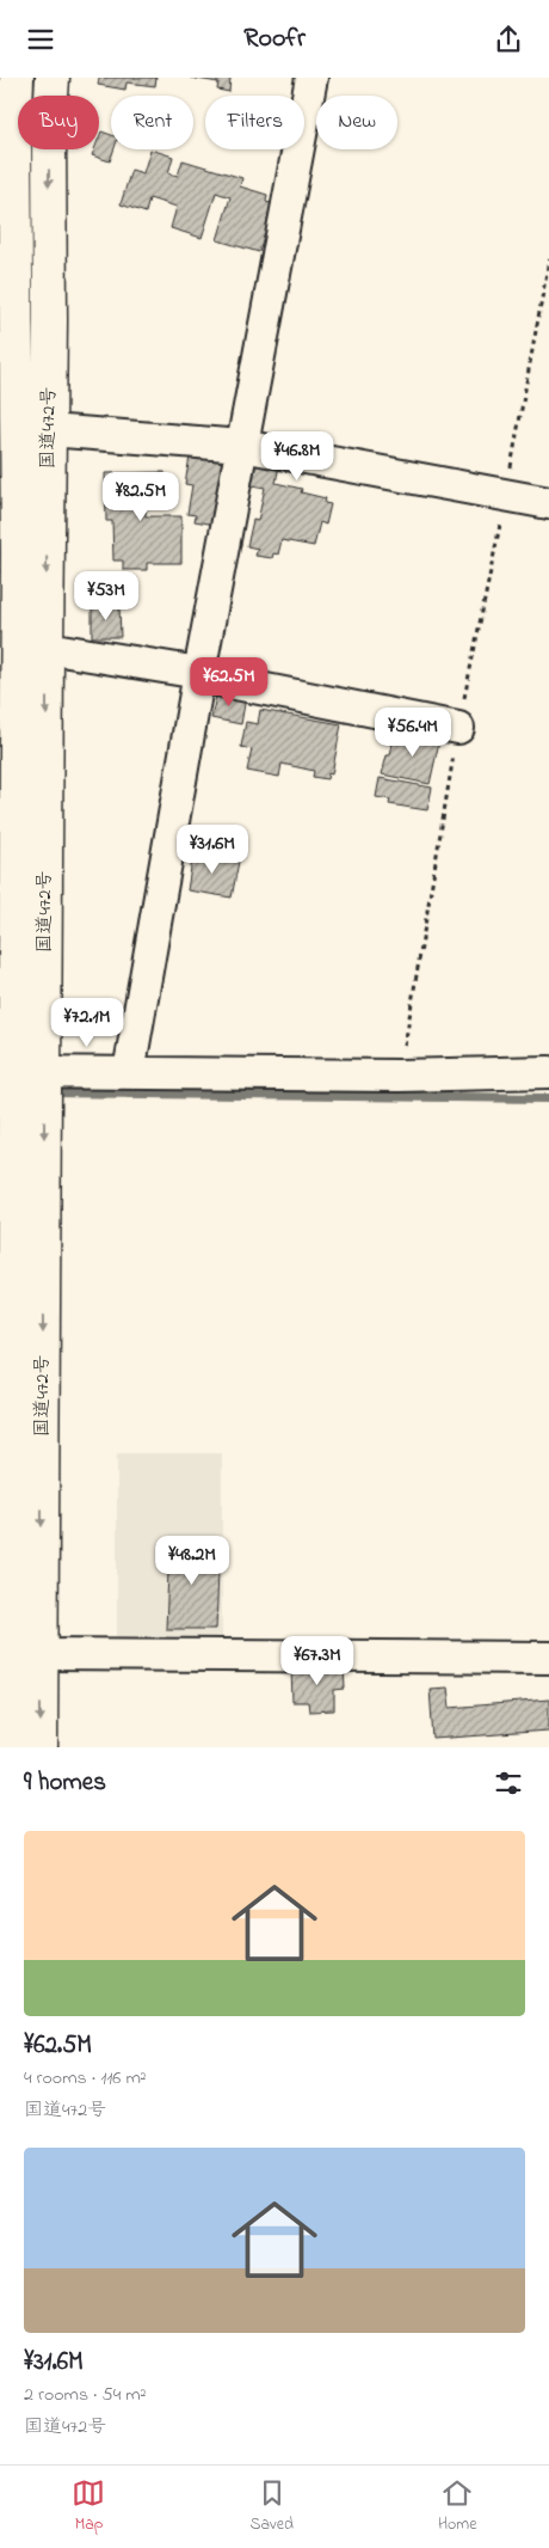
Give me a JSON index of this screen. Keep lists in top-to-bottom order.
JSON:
{
  "streets": {
    "highway": ["国道472号"]
  },
  "page": {
    "header": "Roofr",
    "chip": [
      "Buy",
      "Rent",
      "Filters",
      "New"
    ],
    "price": [
      "¥46.8M",
      "¥82.5M",
      "¥53M",
      "¥62.5M",
      "¥56.4M",
      "¥31.6M",
      "¥72.1M",
      "¥48.2M",
      "¥67.3M"
    ],
    "heading": "9 homes",
    "list": [
      {
        "name": "¥62.5M",
        "note": "4 rooms · 116 m² · 国道472号"
      },
      {
        "name": "¥31.6M",
        "note": "2 rooms · 54 m² · 国道472号"
      }
    ],
    "tabs": ["Map", "Saved", "Home"]
  }
}
